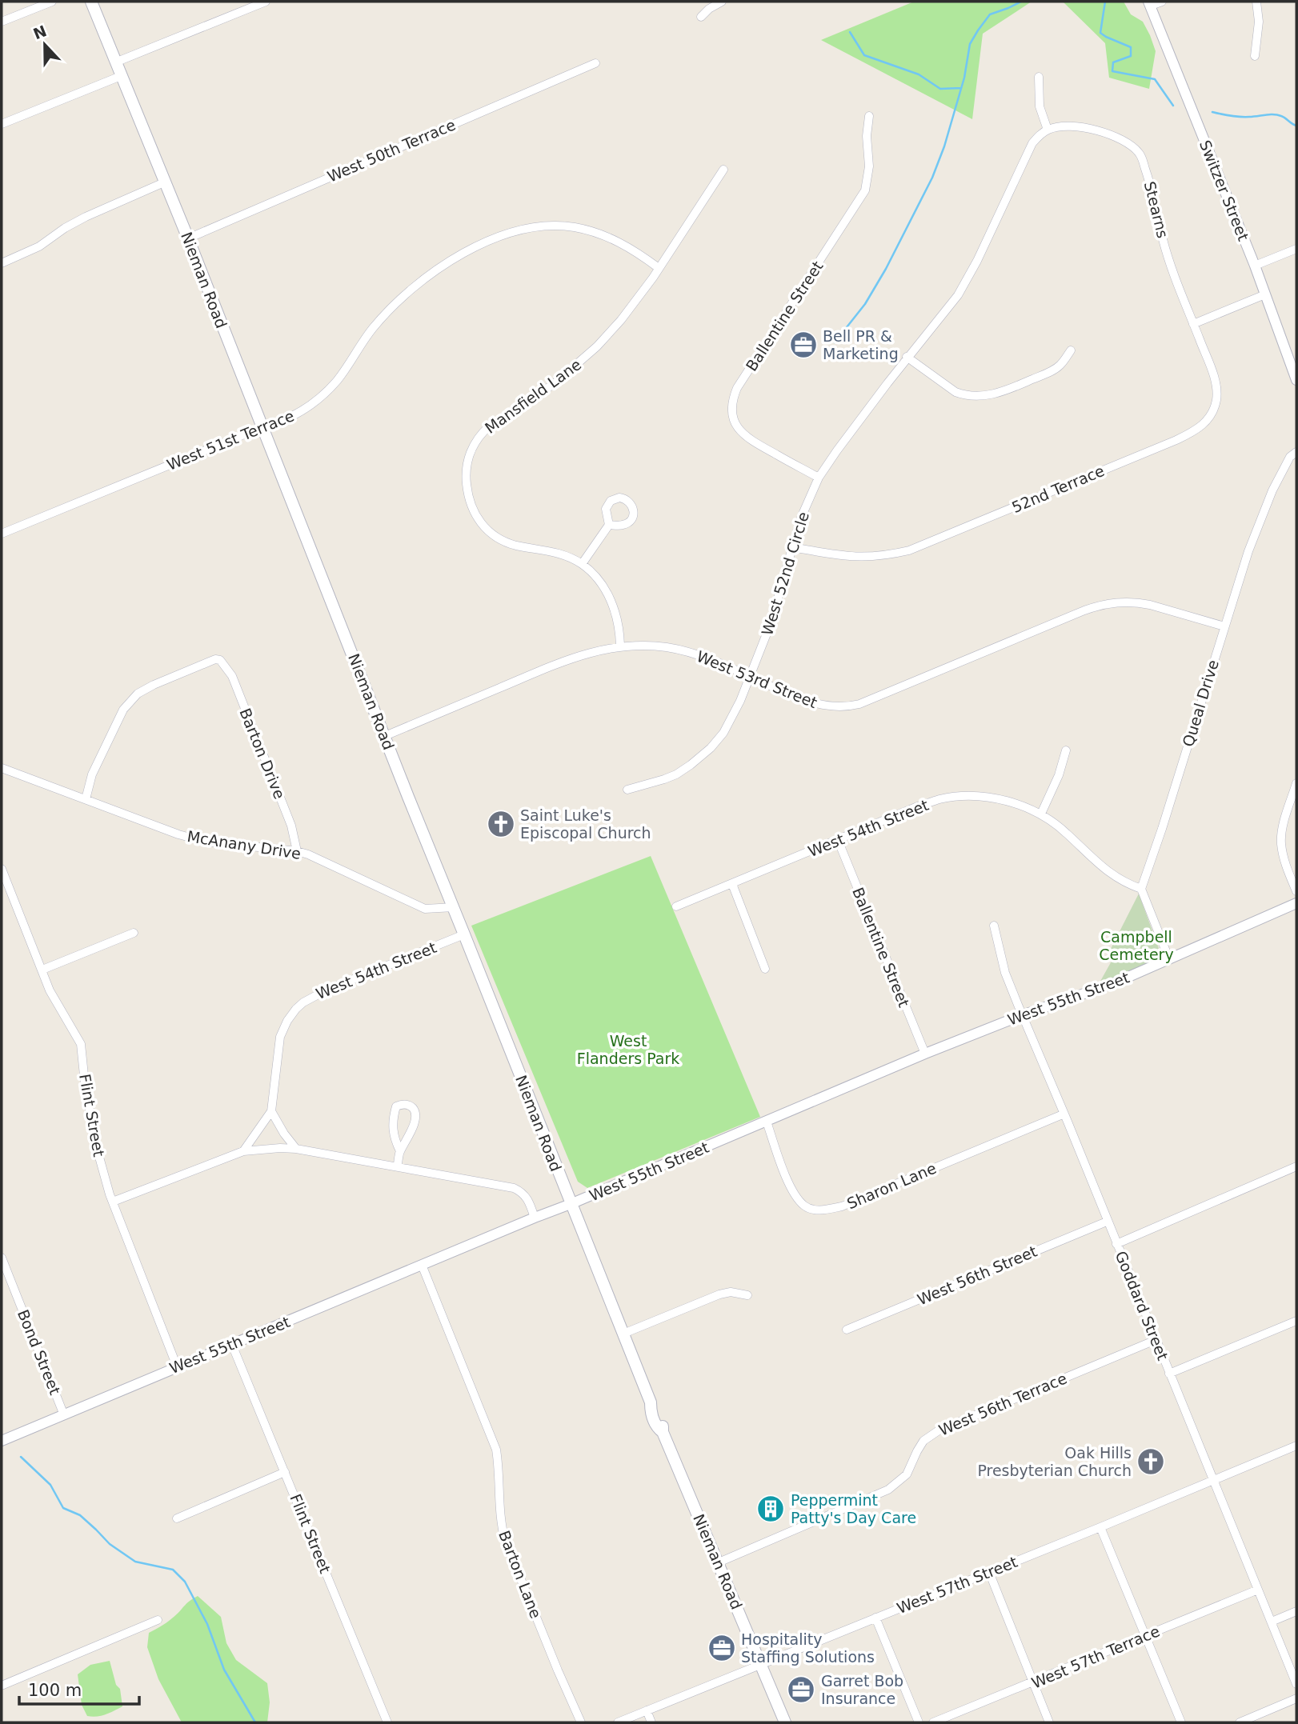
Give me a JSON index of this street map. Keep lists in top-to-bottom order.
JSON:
{
  "streets": {
    "main road": ["Nieman Road"],
    "street": [
      "West 50th Terrace",
      "Switzer Street",
      "Stearns",
      "Ballentine Street",
      "Mansfield Lane",
      "West 51st Terrace",
      "52nd Terrace",
      "West 52nd Circle",
      "West 53rd Street",
      "Queal Drive",
      "Barton Drive",
      "West 54th Street",
      "McAnany Drive",
      "West 55th Street",
      "Flint Street",
      "Sharon Lane",
      "West 56th Street",
      "Goddard Street",
      "Bond Street",
      "West 56th Terrace",
      "Barton Lane",
      "West 57th Street",
      "West 57th Terrace"
    ]
  },
  "crossings": [
    ["West 50th Terrace", "Nieman Road"],
    ["Stearns", "52nd Terrace"],
    ["Stearns", "West 52nd Circle"],
    ["Nieman Road", "West 51st Terrace"],
    ["Nieman Road", "West 53rd Street"],
    ["Nieman Road", "West 54th Street"],
    ["Nieman Road", "McAnany Drive"],
    ["Nieman Road", "West 55th Street"],
    ["Nieman Road", "West 56th Terrace"],
    ["Nieman Road", "West 57th Street"],
    ["Ballentine Street", "West 52nd Circle"],
    ["Ballentine Street", "West 54th Street"],
    ["Ballentine Street", "West 55th Street"],
    ["Mansfield Lane", "West 51st Terrace"],
    ["Mansfield Lane", "West 53rd Street"],
    ["52nd Terrace", "West 52nd Circle"],
    ["West 52nd Circle", "West 53rd Street"],
    ["West 53rd Street", "Queal Drive"],
    ["Queal Drive", "West 54th Street"],
    ["Barton Drive", "McAnany Drive"],
    ["West 55th Street", "Flint Street"],
    ["West 55th Street", "Sharon Lane"],
    ["West 55th Street", "Goddard Street"],
    ["West 55th Street", "Bond Street"],
    ["West 55th Street", "Barton Lane"],
    ["Sharon Lane", "Goddard Street"],
    ["West 56th Street", "Goddard Street"],
    ["Goddard Street", "West 56th Terrace"],
    ["Goddard Street", "West 57th Street"],
    ["Goddard Street", "West 57th Terrace"]
  ],
  "parks": ["Campbell Cemetery", "West Flanders Park"],
  "places": {
    "office": ["Bell PR & Marketing", "Hospitality Staffing Solutions", "Garret Bob Insurance"],
    "church": ["Saint Luke's Episcopal Church", "Oak Hills Presbyterian Church"],
    "building": ["Peppermint Patty's Day Care"]
  },
  "scale_bar": "100 m",
  "north": "top"
}
